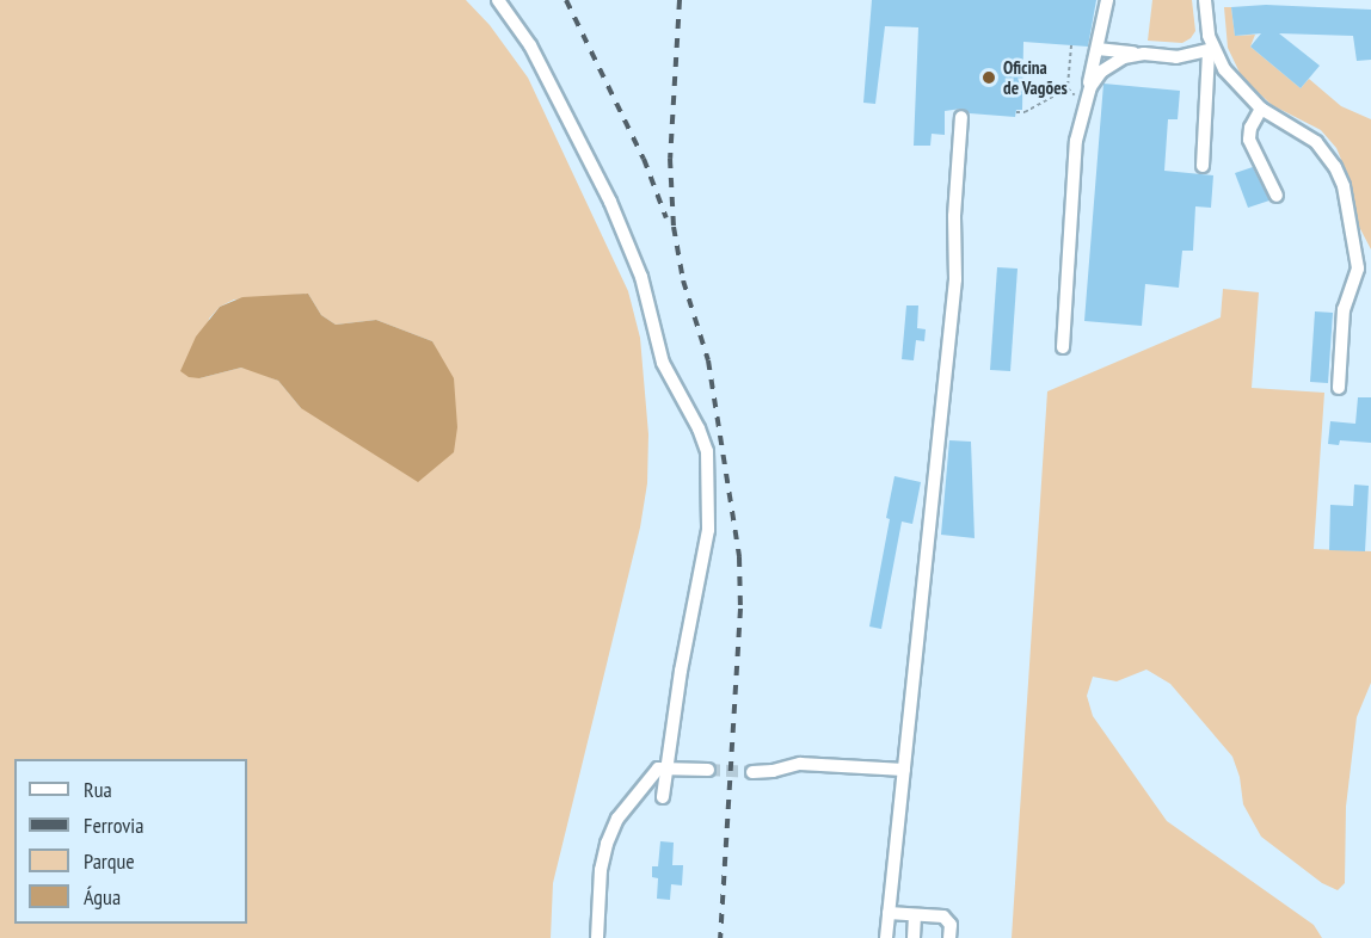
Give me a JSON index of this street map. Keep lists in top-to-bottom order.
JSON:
{
  "places": ["Oficina de Vagões"],
  "legend": [
    "Rua",
    "Ferrovia",
    "Parque",
    "Água"
  ]
}
